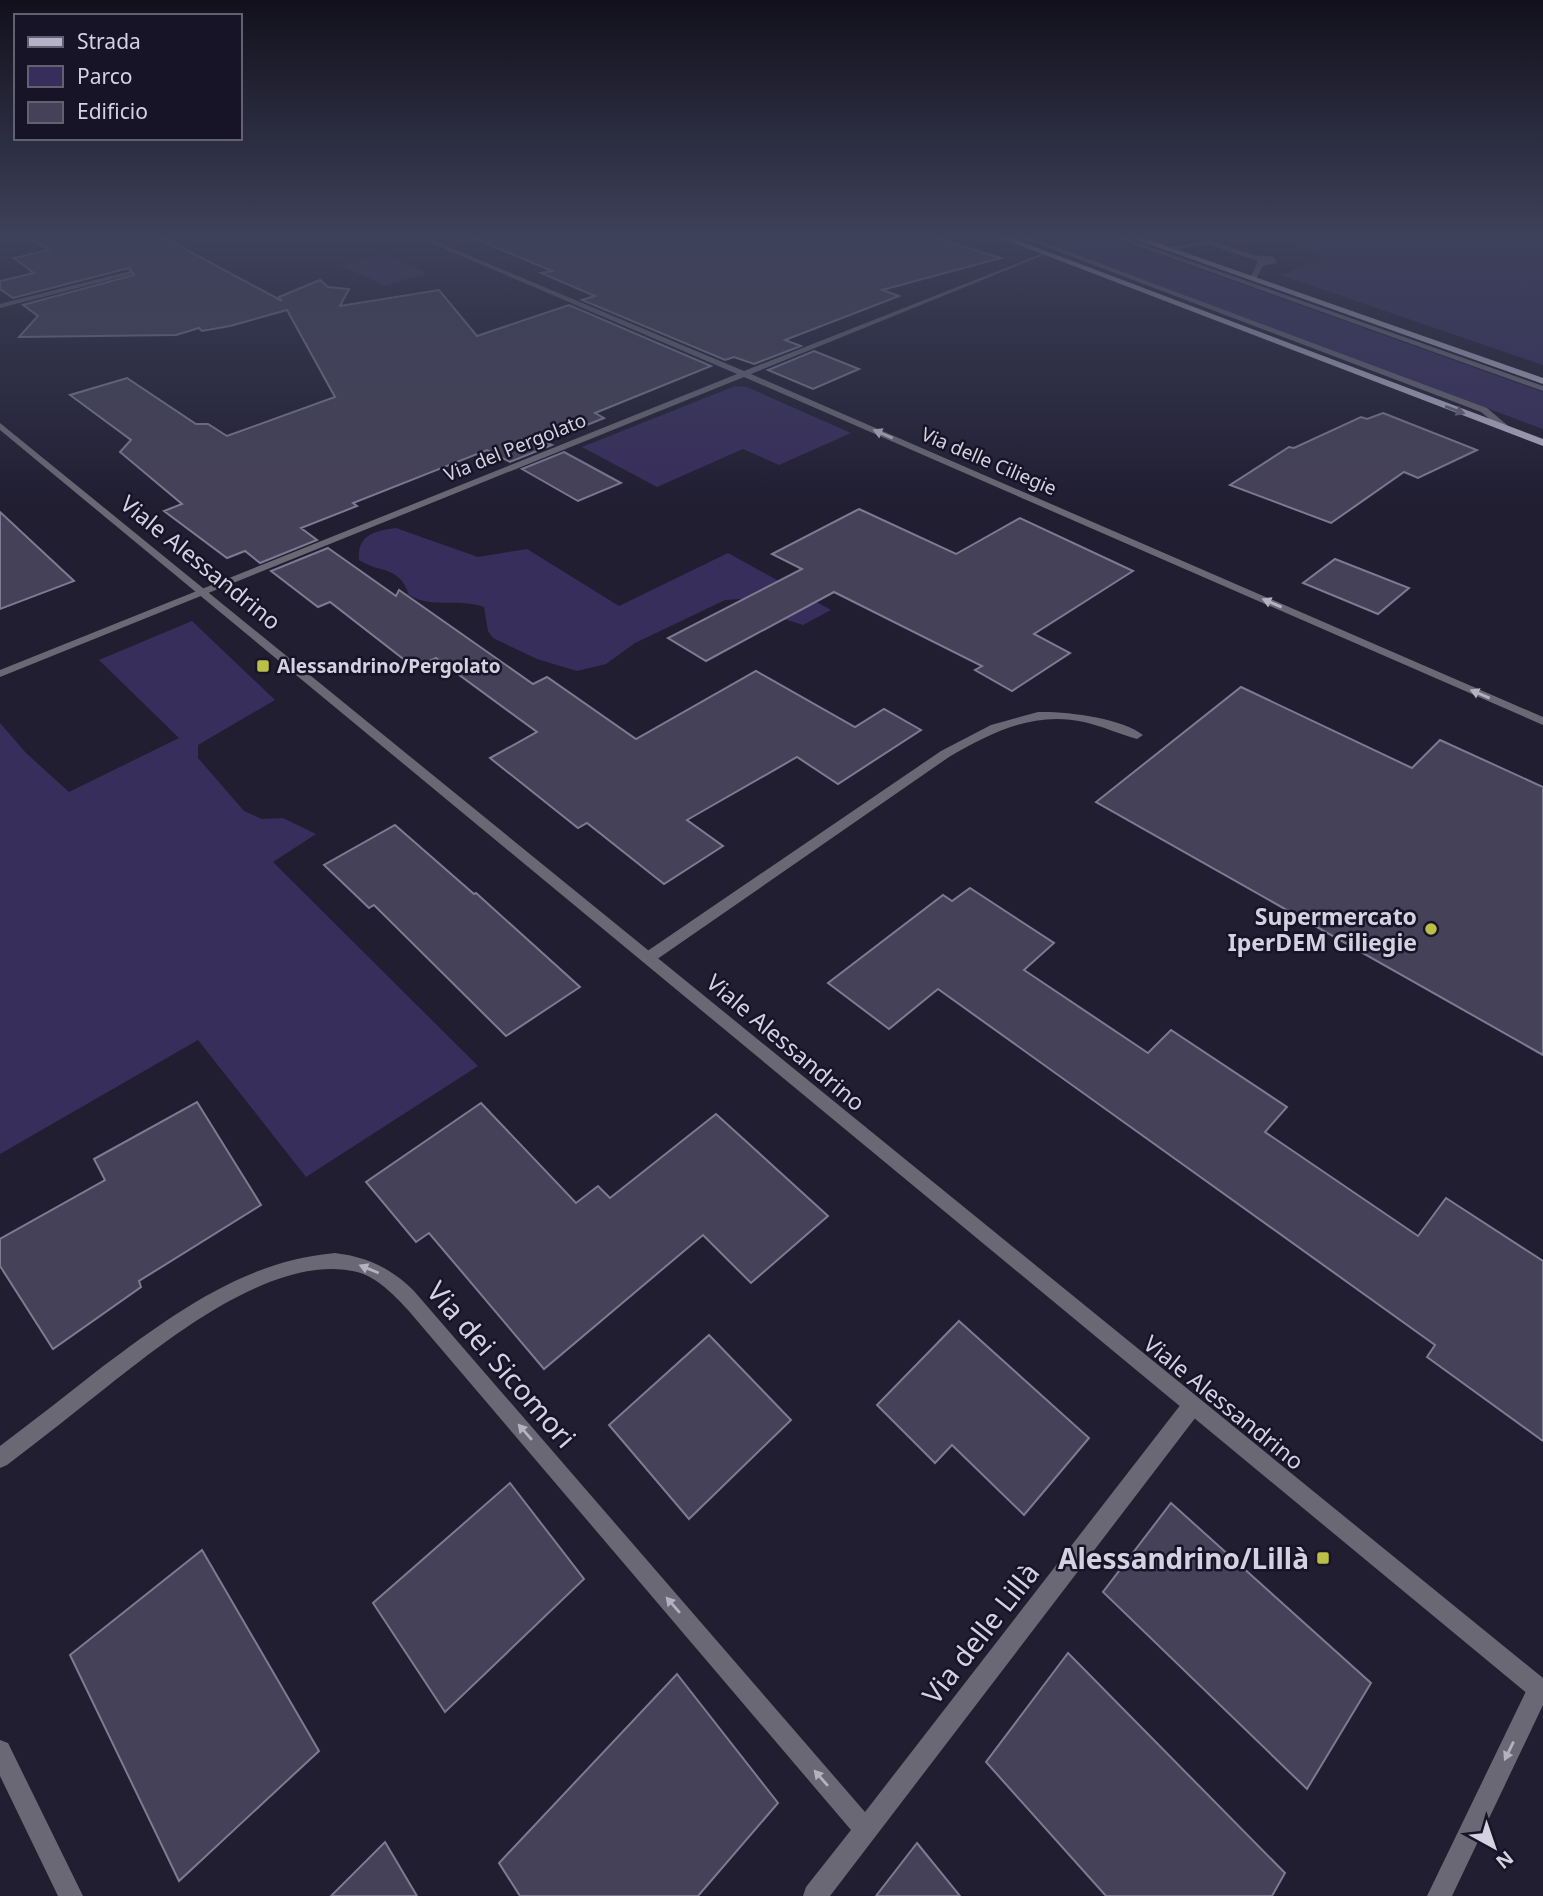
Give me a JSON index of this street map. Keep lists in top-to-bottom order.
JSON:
{
  "streets": {
    "street": [
      "Via del Pergolato",
      "Via delle Ciliegie",
      "Viale Alessandrino",
      "Via dei Sicomori",
      "Via delle Lillà"
    ]
  },
  "crossings": [
    ["Via del Pergolato", "Via delle Ciliegie"],
    ["Via del Pergolato", "Viale Alessandrino"],
    ["Viale Alessandrino", "Via delle Lillà"],
    ["Via dei Sicomori", "Via delle Lillà"]
  ],
  "one_way": ["Via delle Ciliegie"],
  "places": {
    "transit": ["Alessandrino/Pergolato", "Alessandrino/Lillà"],
    "other": ["Supermercato IperDEM Ciliegie"]
  },
  "legend": ["Strada", "Parco", "Edificio"],
  "north": "bottom right"
}
